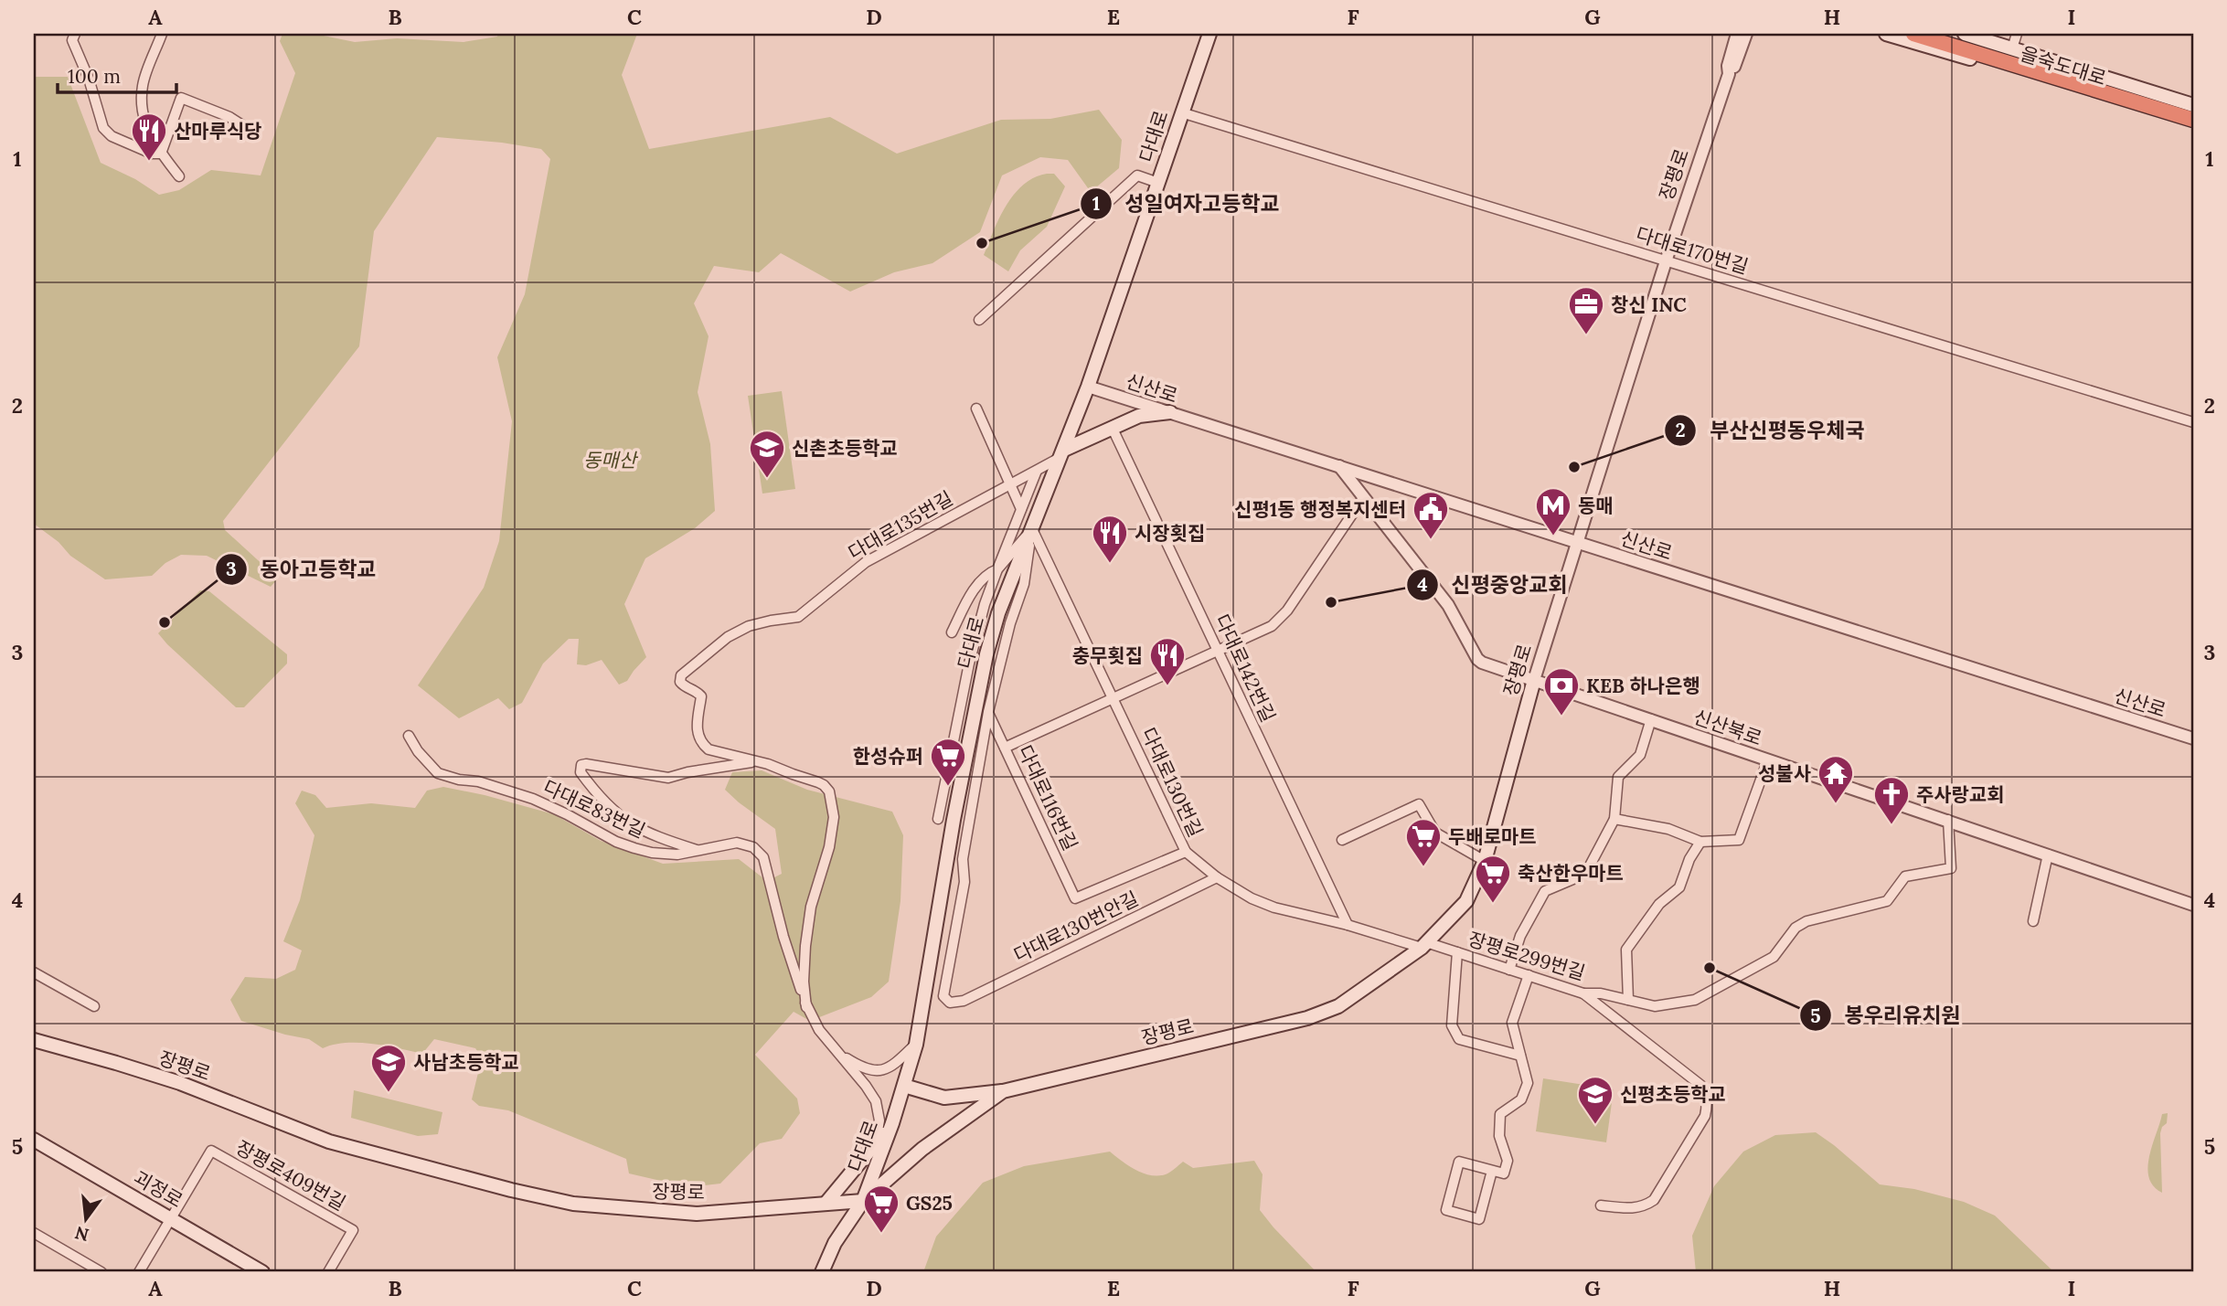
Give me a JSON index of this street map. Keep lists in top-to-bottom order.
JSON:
{
  "streets": {
    "main road": [
      "을숙도대로",
      "다대로",
      "장평로",
      "괴정로"
    ],
    "street": [
      "다대로170번길",
      "신산로",
      "다대로135번길",
      "다대로142번길",
      "신산북로",
      "다대로130번길",
      "다대로116번길",
      "다대로83번길",
      "다대로130번안길",
      "장평로299번길",
      "장평로409번길"
    ]
  },
  "crossings": [
    ["다대로", "장평로"],
    ["다대로", "다대로170번길"],
    ["다대로", "신산로"],
    ["다대로", "다대로135번길"],
    ["다대로", "다대로130번길"],
    ["장평로", "다대로170번길"],
    ["장평로", "신산로"],
    ["장평로", "신산북로"],
    ["장평로", "다대로130번길"],
    ["장평로", "장평로299번길"],
    ["신산로", "신산북로"],
    ["다대로135번길", "다대로83번길"],
    ["다대로142번길", "다대로130번길"],
    ["신산북로", "장평로299번길"],
    ["다대로130번길", "다대로116번길"],
    ["다대로130번길", "다대로130번안길"],
    ["다대로130번길", "장평로299번길"],
    ["다대로116번길", "다대로130번안길"],
    ["장평로409번길", "괴정로"]
  ],
  "parks": ["동매산"],
  "places": {
    "restaurant": ["산마루식당", "시장횟집", "충무횟집"],
    "other": [
      "성일여자고등학교",
      "부산신평동우체국",
      "신평중앙교회",
      "동아고등학교",
      "봉우리유치원"
    ],
    "office": ["창신 INC"],
    "school or university": ["신촌초등학교", "사남초등학교", "신평초등학교"],
    "metro station": ["동매"],
    "public building": ["신평1동 행정복지센터"],
    "bank": ["KEB 하나은행"],
    "supermarket": [
      "한성슈퍼",
      "두배로마트",
      "축산한우마트",
      "GS25"
    ],
    "temple": ["성불사"],
    "church": ["주사랑교회"]
  },
  "scale_bar": "100 m",
  "north": "bottom",
  "grid": {
    "columns": [
      "A",
      "B",
      "C",
      "D",
      "E",
      "F",
      "G",
      "H",
      "I"
    ],
    "rows": [
      "1",
      "2",
      "3",
      "4",
      "5"
    ]
  }
}
